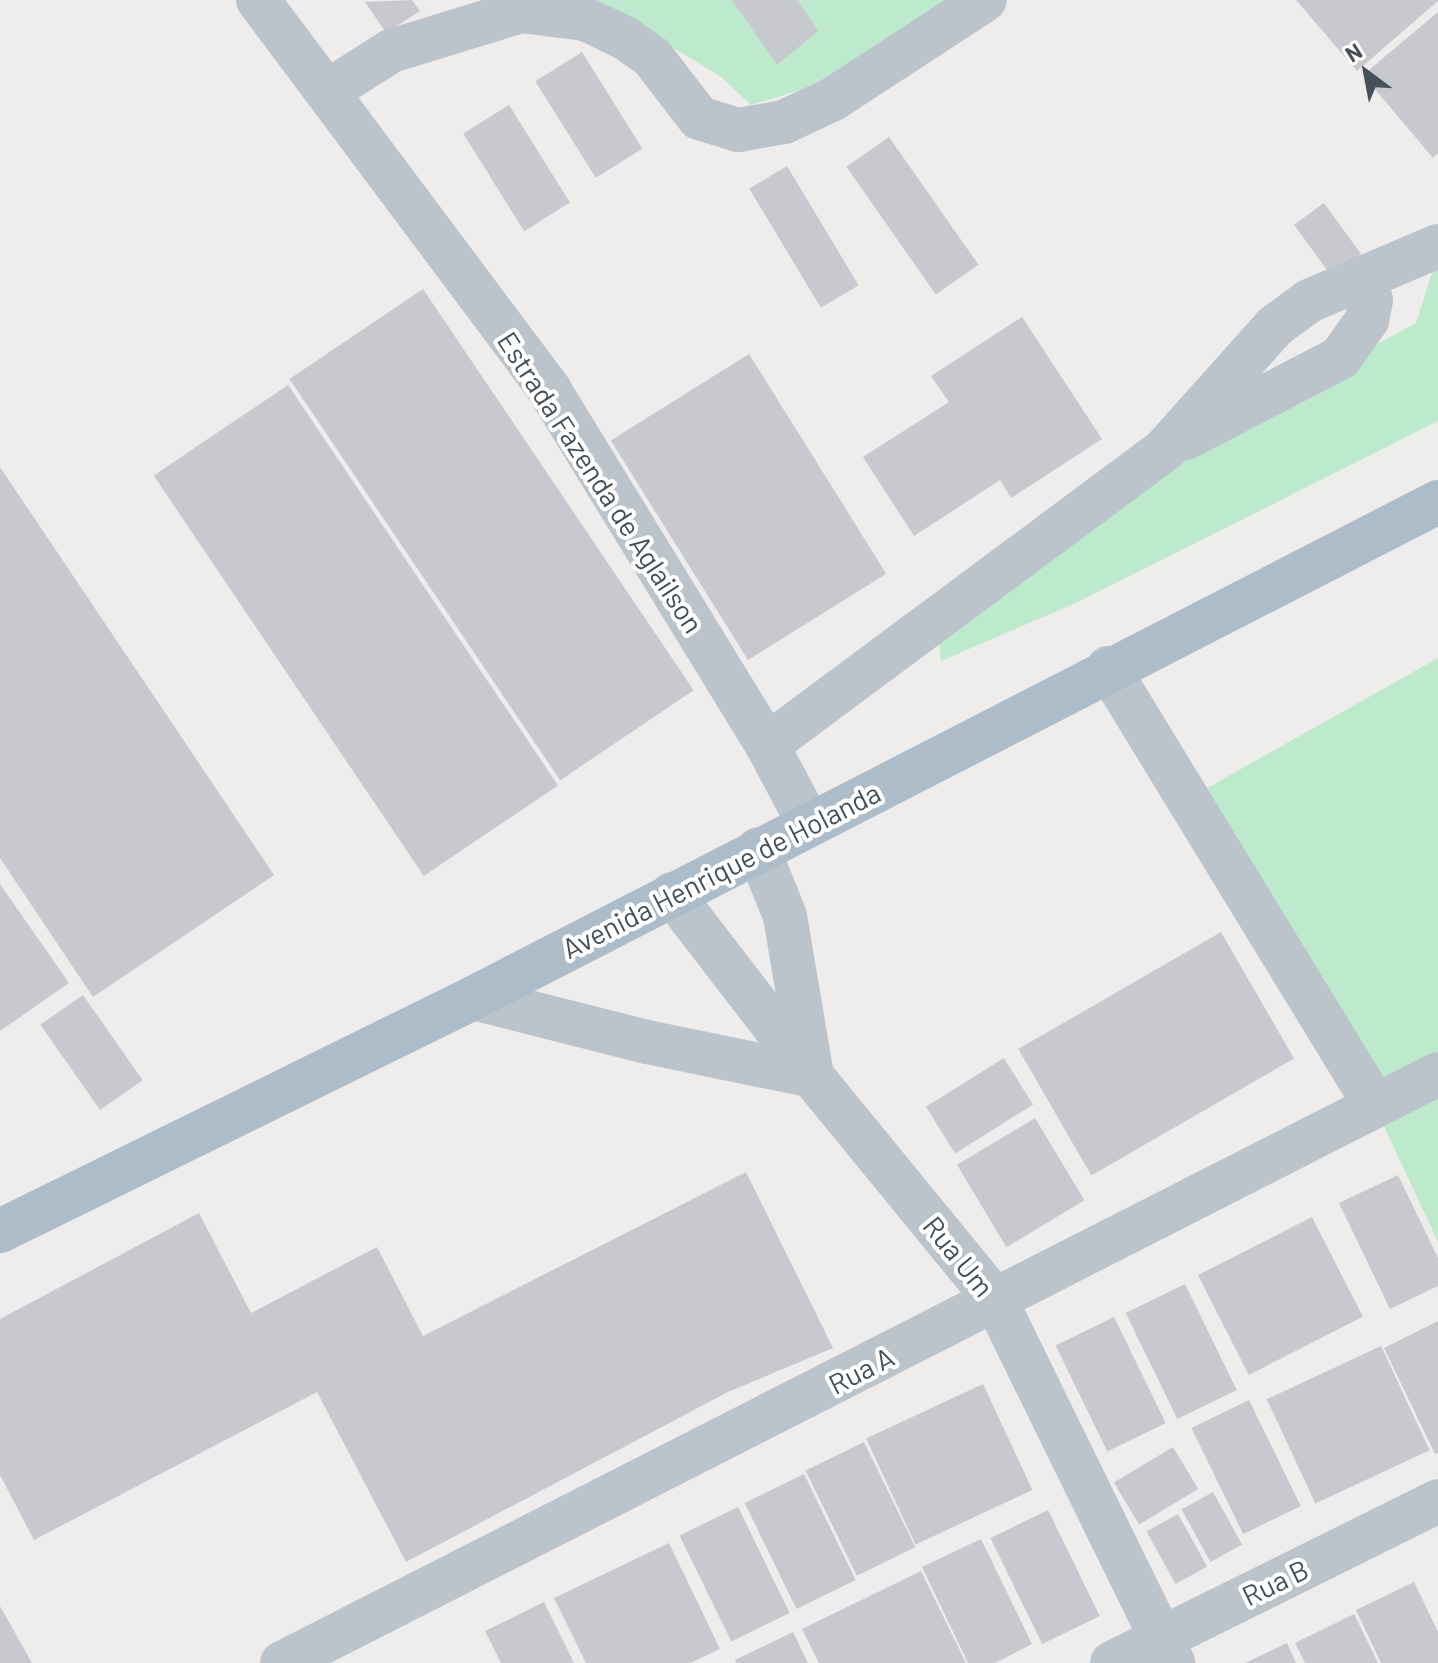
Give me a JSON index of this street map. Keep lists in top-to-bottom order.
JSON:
{
  "streets": {
    "main road": ["Avenida Henrique de Holanda"],
    "street": [
      "Estrada Fazenda de Aglailson",
      "Rua Um",
      "Rua A",
      "Rua B"
    ]
  },
  "crossings": [
    ["Estrada Fazenda de Aglailson", "Avenida Henrique de Holanda"],
    ["Avenida Henrique de Holanda", "Rua Um"],
    ["Rua Um", "Rua A"],
    ["Rua Um", "Rua B"]
  ],
  "north": "top left"
}
